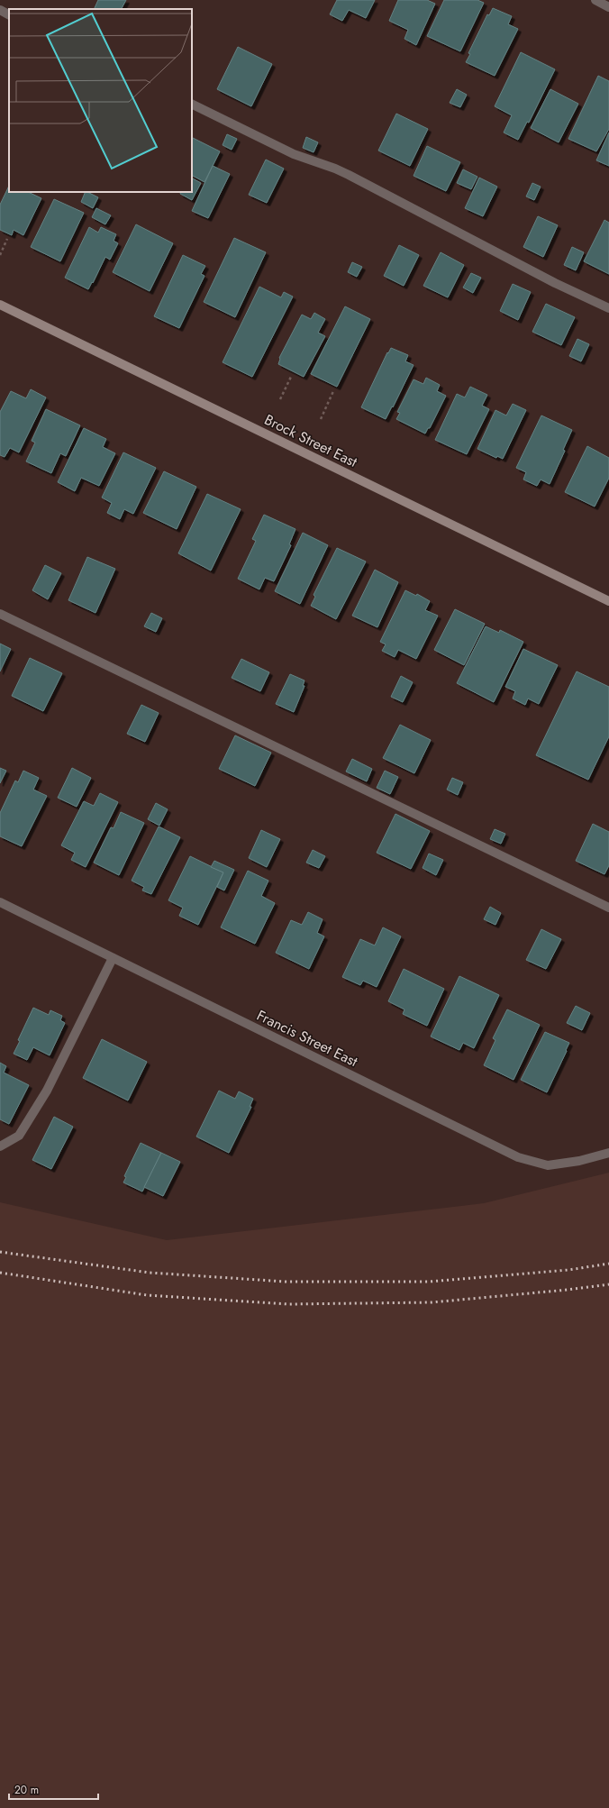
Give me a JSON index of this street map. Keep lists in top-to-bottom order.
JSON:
{
  "streets": {
    "street": ["Brock Street East", "Francis Street East"]
  },
  "scale_bar": "20 m"
}
